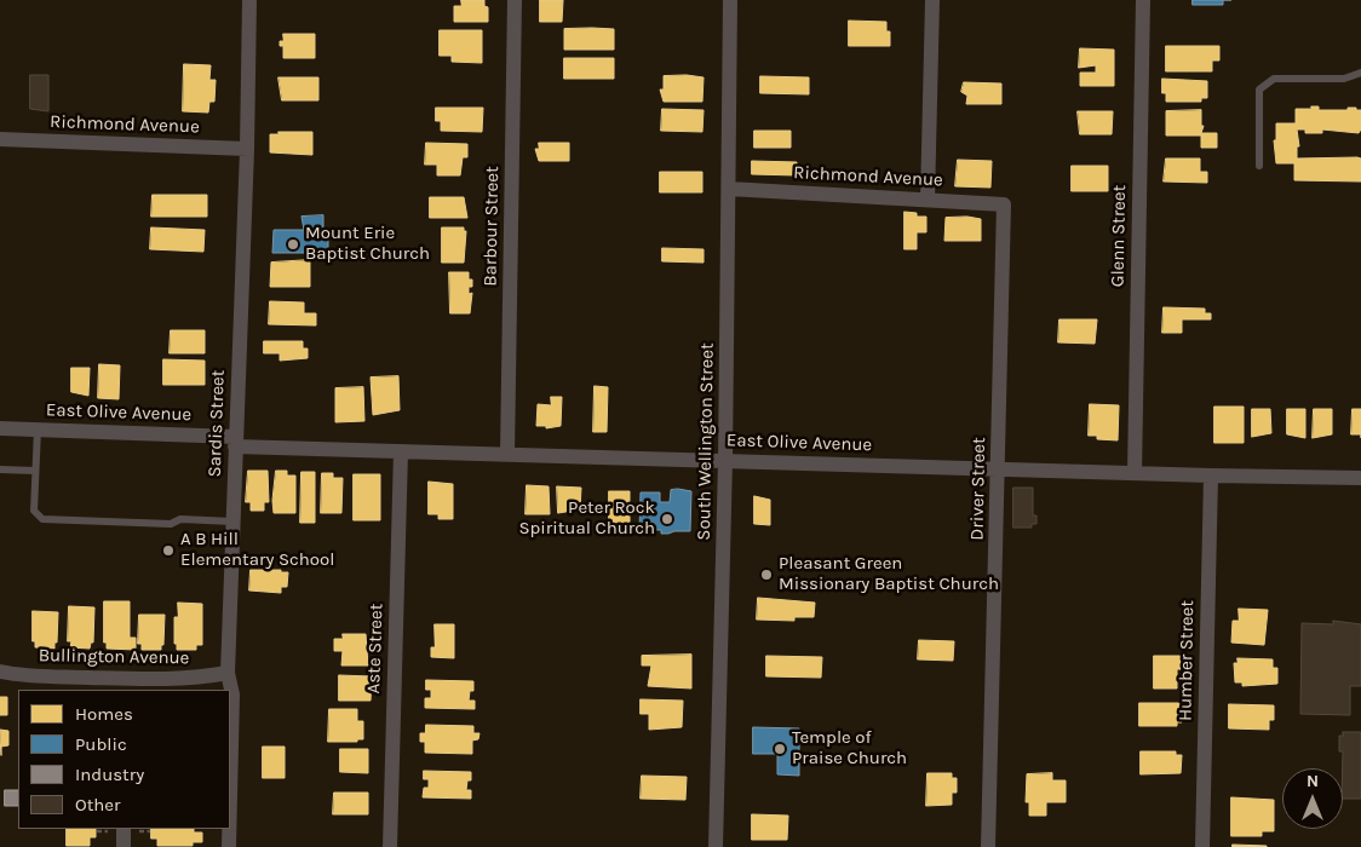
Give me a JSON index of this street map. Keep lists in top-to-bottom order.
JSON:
{
  "streets": {
    "street": [
      "Richmond Avenue",
      "Barbour Street",
      "Glenn Street",
      "East Olive Avenue",
      "Sardis Street",
      "South Wellington Street",
      "Driver Street",
      "Aste Street",
      "Bullington Avenue",
      "Humber Street"
    ]
  },
  "crossings": [
    ["Richmond Avenue", "Sardis Street"],
    ["Richmond Avenue", "South Wellington Street"],
    ["Richmond Avenue", "Driver Street"],
    ["Barbour Street", "East Olive Avenue"],
    ["Glenn Street", "East Olive Avenue"],
    ["East Olive Avenue", "Sardis Street"],
    ["East Olive Avenue", "South Wellington Street"],
    ["East Olive Avenue", "Driver Street"],
    ["East Olive Avenue", "Aste Street"],
    ["East Olive Avenue", "Humber Street"],
    ["Sardis Street", "Bullington Avenue"]
  ],
  "places": [
    "Mount Erie Baptist Church",
    "Peter Rock Spiritual Church",
    "A B Hill Elementary School",
    "Pleasant Green Missionary Baptist Church",
    "Temple of Praise Church"
  ],
  "legend": [
    "Homes",
    "Public",
    "Industry",
    "Other"
  ],
  "north": "top"
}
